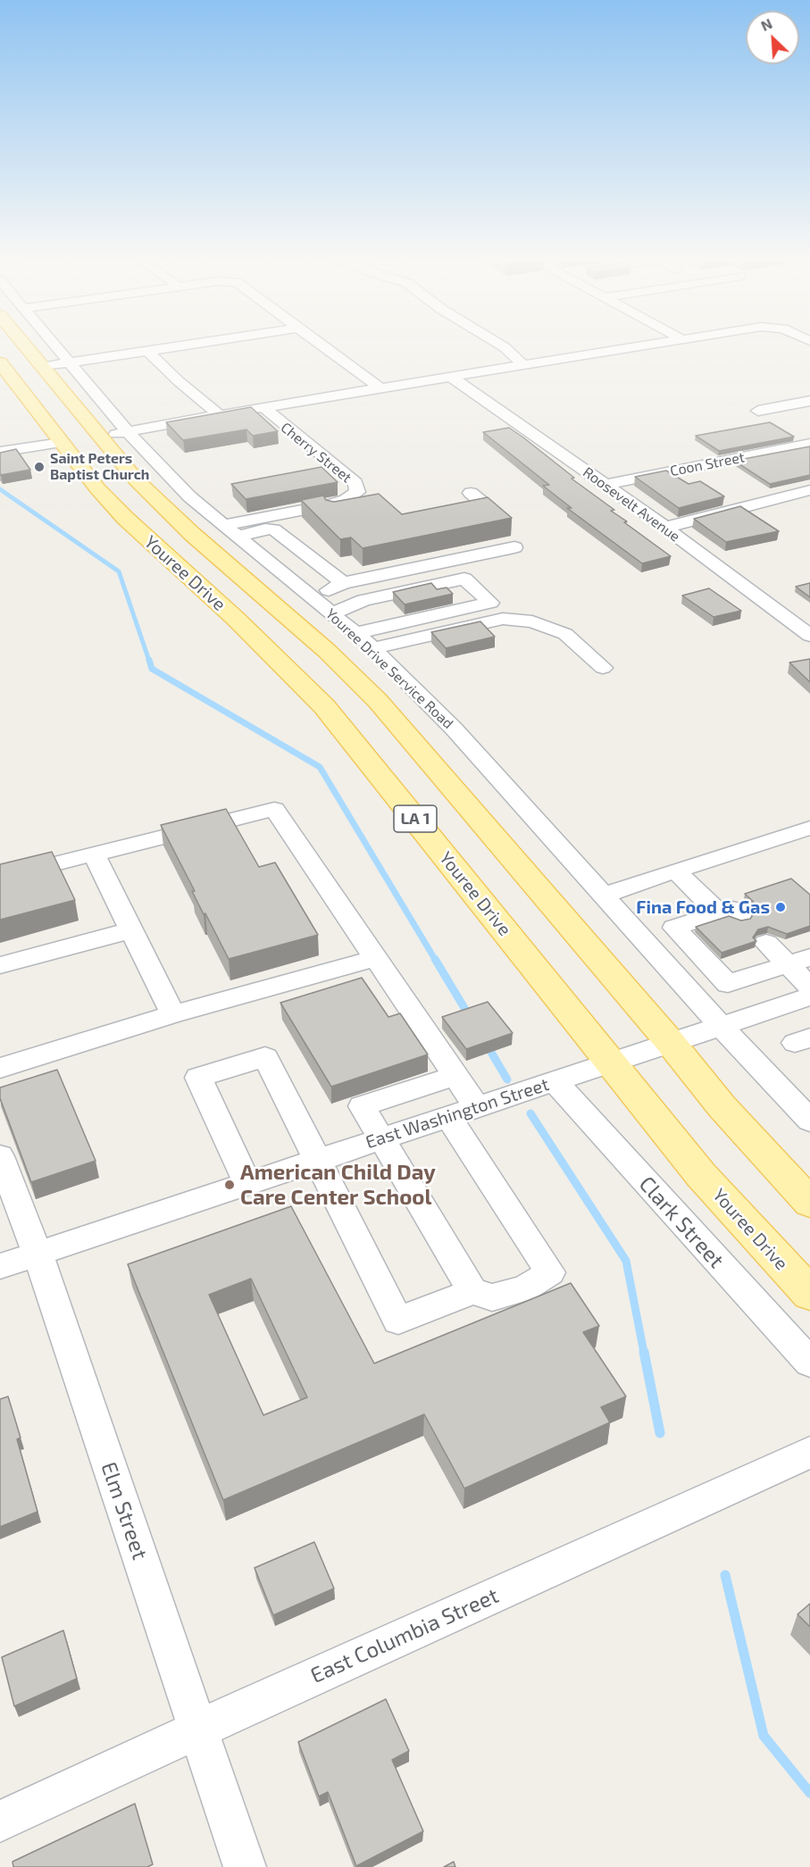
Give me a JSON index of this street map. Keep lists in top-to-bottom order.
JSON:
{
  "streets": {
    "main road": ["Youree Drive", "LA 1"],
    "street": [
      "Cherry Street",
      "Coon Street",
      "Roosevelt Avenue",
      "Youree Drive Service Road",
      "East Washington Street",
      "Clark Street",
      "Elm Street",
      "East Columbia Street"
    ]
  },
  "crossings": [
    ["Cherry Street", "Youree Drive Service Road"],
    ["Coon Street", "Roosevelt Avenue"],
    ["Youree Drive", "East Washington Street"],
    ["East Washington Street", "Clark Street"],
    ["East Washington Street", "Elm Street"],
    ["Elm Street", "East Columbia Street"]
  ],
  "places": ["Saint Peters Baptist Church", "Fina Food & Gas", "American Child Day Care Center School"],
  "north": "top left"
}
